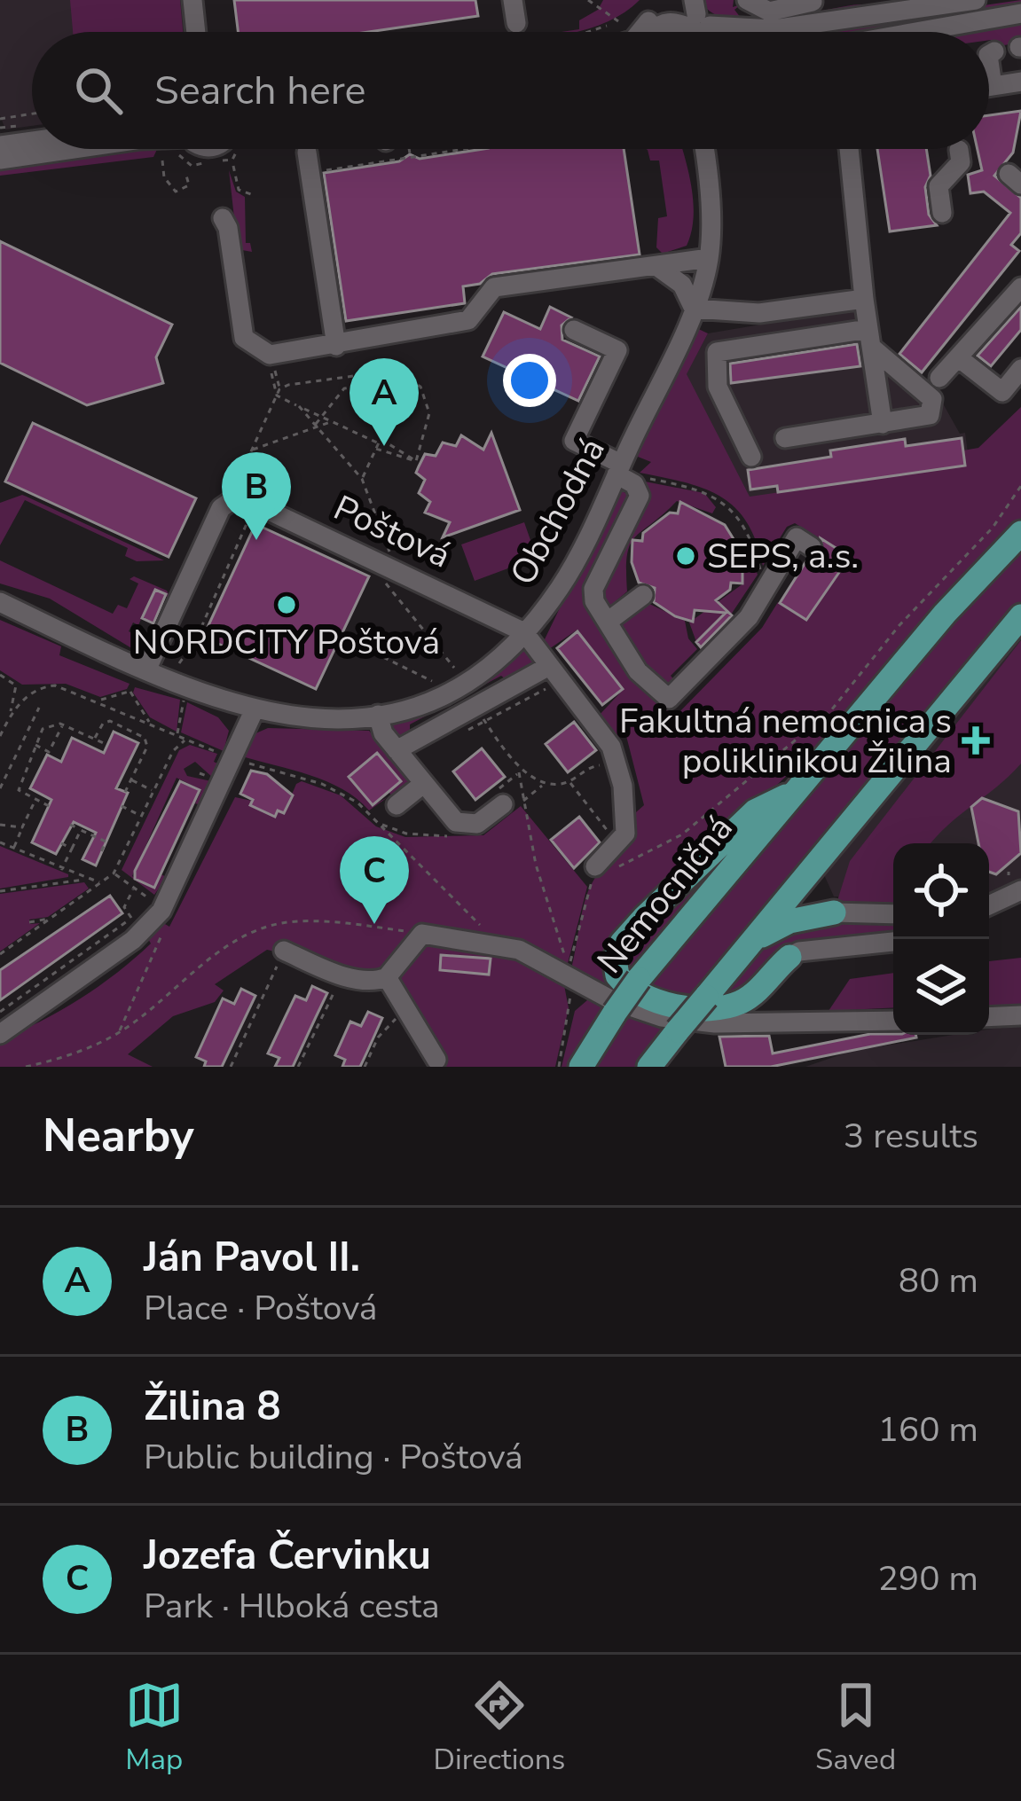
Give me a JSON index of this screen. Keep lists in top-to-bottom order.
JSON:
{
  "streets": {
    "main road": ["Nemocničná"],
    "street": ["Obchodná", "Poštová"]
  },
  "crossings": [
    ["Obchodná", "Poštová"]
  ],
  "places": {
    "other": ["SEPS, a.s.", "NORDCITY Poštová"],
    "health": ["Fakultná nemocnica s poliklinikou Žilina"]
  },
  "page": {
    "search": "Search here",
    "pins": ["A", "B", "C"],
    "heading": ["Nearby", "3 results"],
    "list": [
      {
        "mark": "A",
        "name": "Ján Pavol II.",
        "note": "Place · Poštová",
        "value": "80 m"
      },
      {
        "mark": "B",
        "name": "Žilina 8",
        "note": "Public building · Poštová",
        "value": "160 m"
      },
      {
        "mark": "C",
        "name": "Jozefa Červinku",
        "note": "Park · Hlboká cesta",
        "value": "290 m"
      }
    ],
    "nav": ["Map", "Directions", "Saved"]
  }
}
